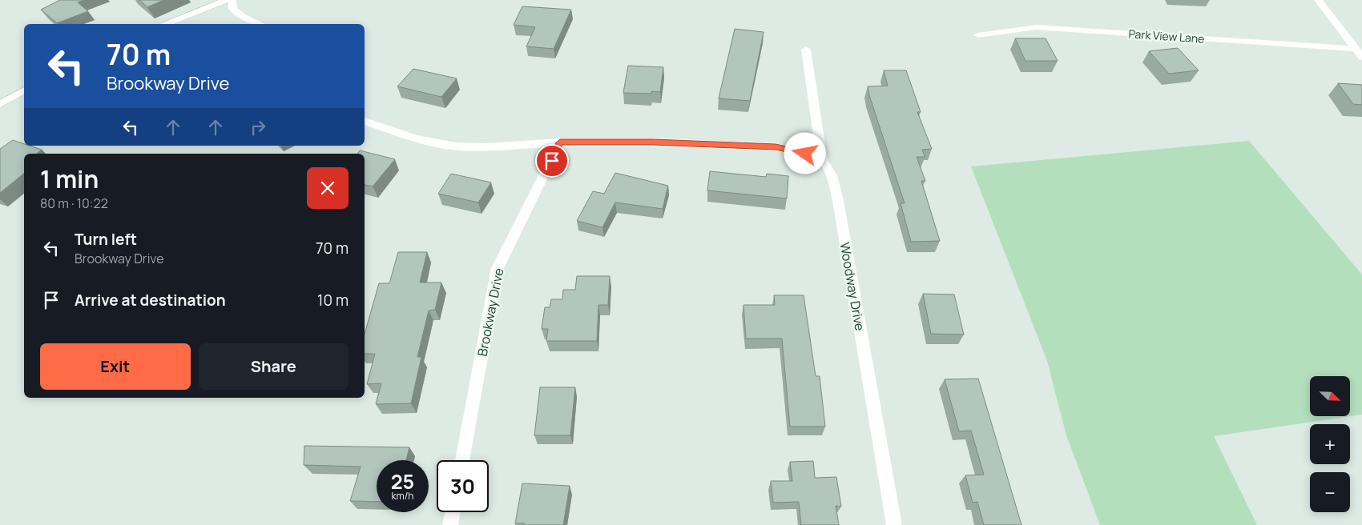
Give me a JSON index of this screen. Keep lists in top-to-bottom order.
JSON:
{
  "streets": {
    "street": ["Park View Lane", "Woodway Drive", "Brookway Drive"]
  },
  "north": "bottom right",
  "page": {
    "turn": ["70 m", "Brookway Drive"],
    "heading": ["1 min", "80 m · 10:22"],
    "list": [
      {
        "name": "Turn left",
        "note": "Brookway Drive",
        "value": "70 m"
      },
      {
        "name": "Arrive at destination",
        "value": "10 m"
      }
    ],
    "buttons": ["Exit", "Share"],
    "map_buttons": ["+", "−"],
    "speed": "25 km/h",
    "limit": "30"
  }
}
